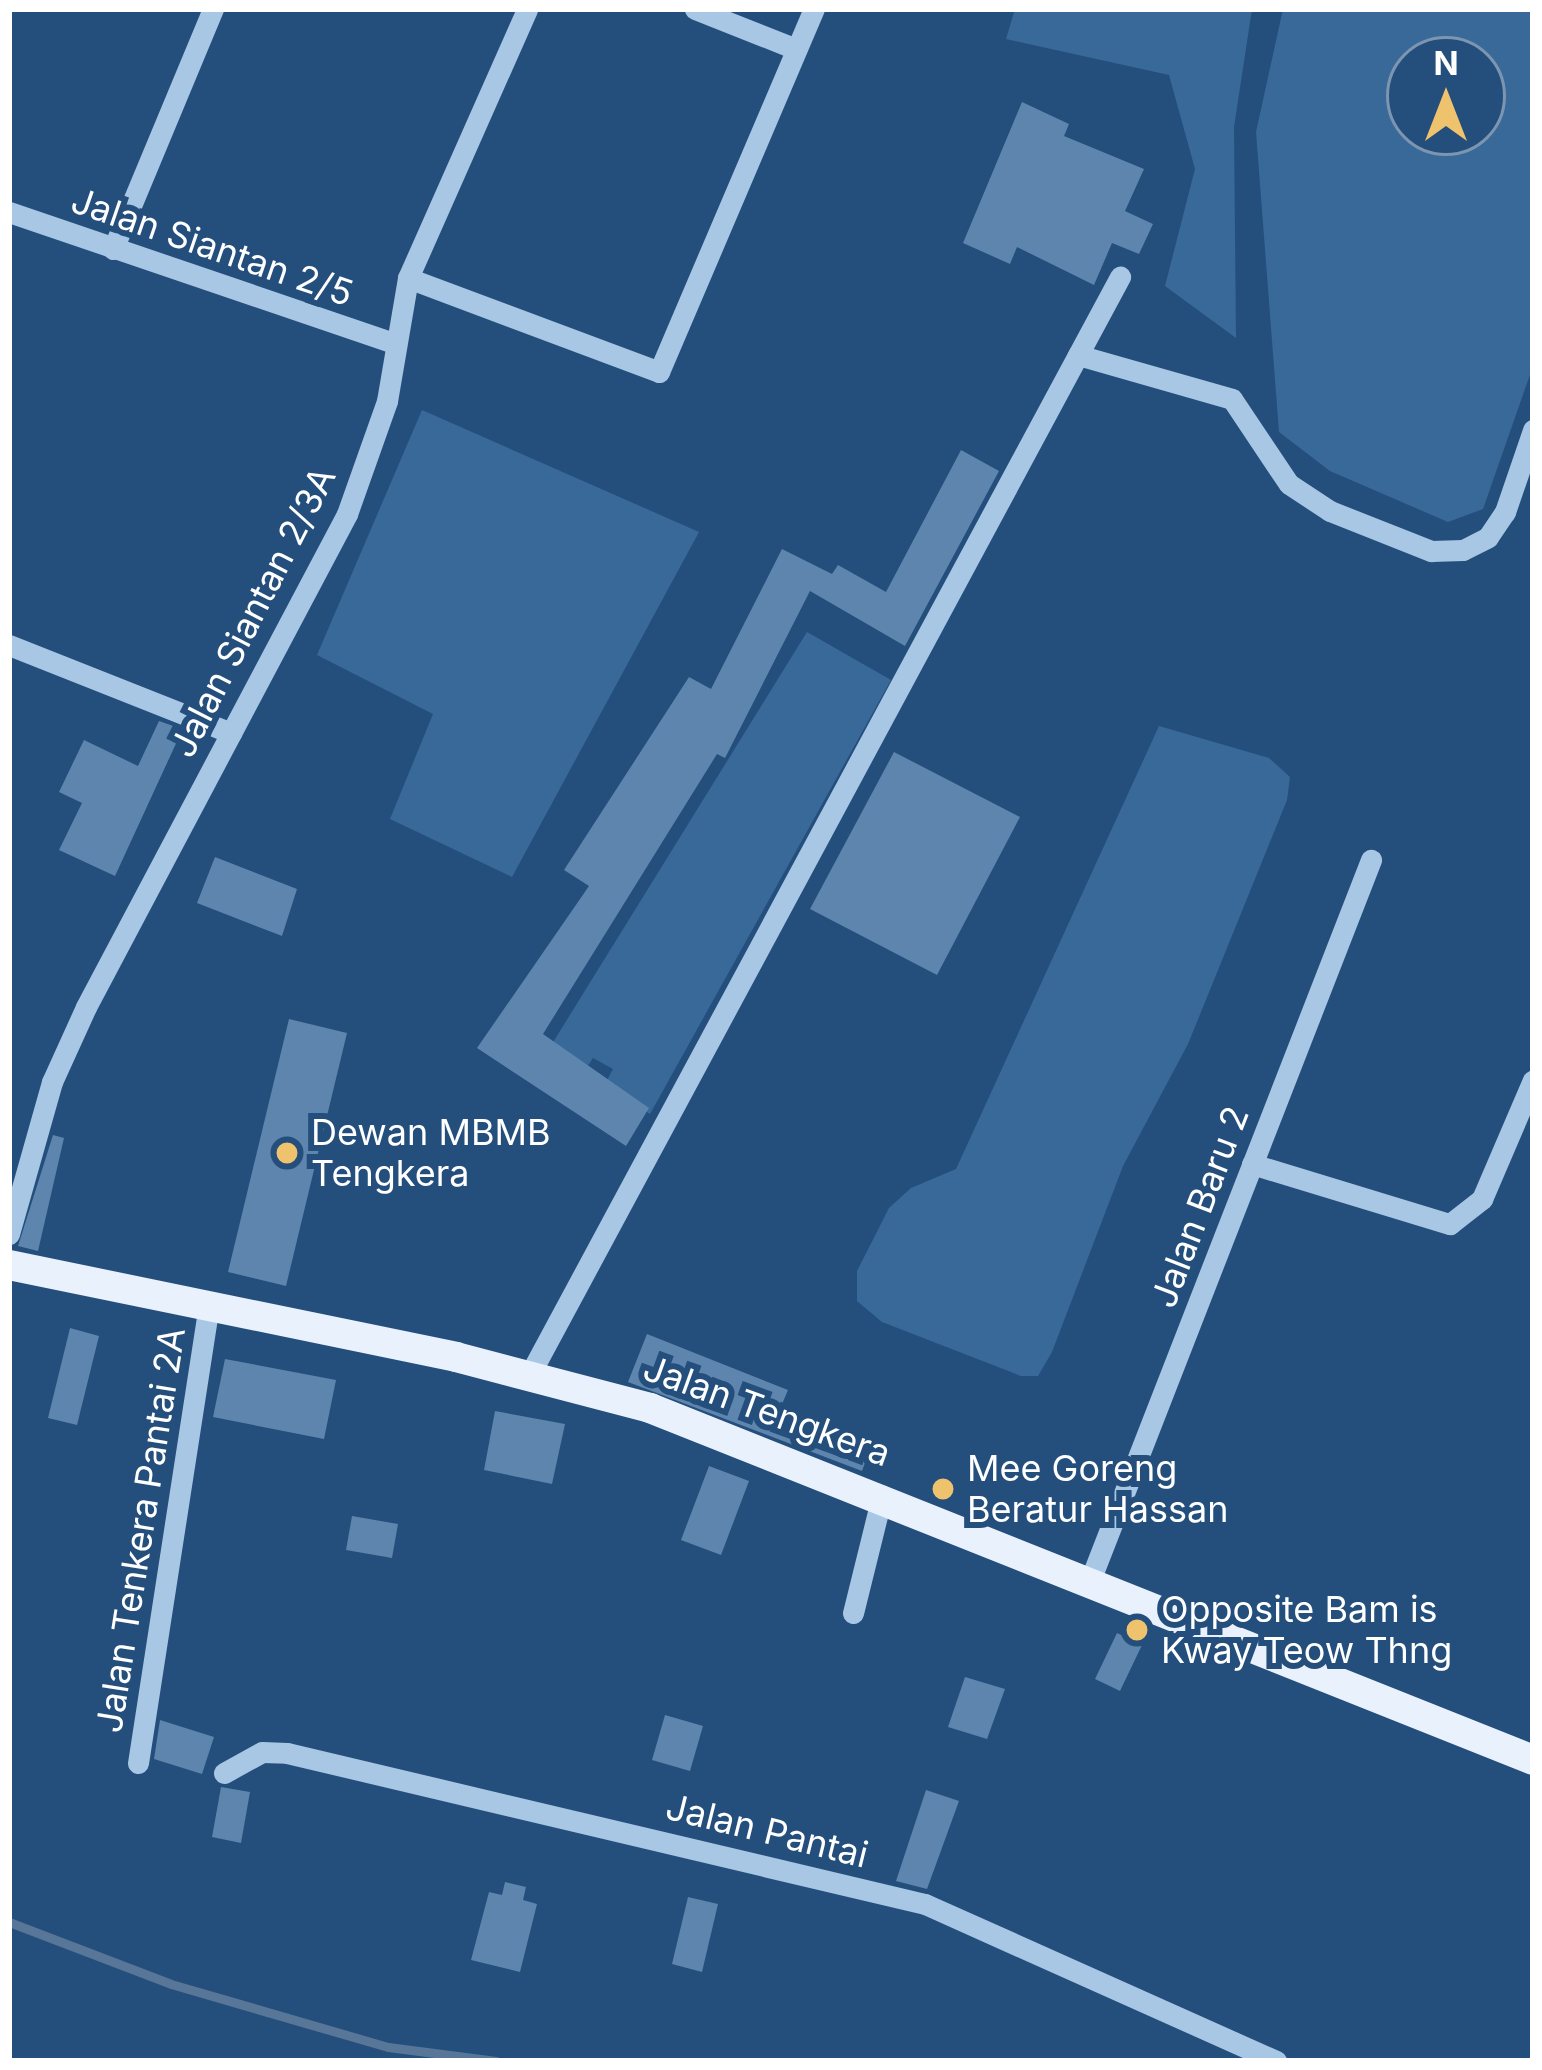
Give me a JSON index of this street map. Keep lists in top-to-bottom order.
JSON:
{
  "streets": {
    "main road": ["Jalan Tengkera"],
    "street": [
      "Jalan Siantan 2/5",
      "Jalan Siantan 2/3A",
      "Jalan Baru 2",
      "Jalan Tenkera Pantai 2A",
      "Jalan Pantai"
    ]
  },
  "crossings": [
    ["Jalan Siantan 2/5", "Jalan Siantan 2/3A"],
    ["Jalan Baru 2", "Jalan Tengkera"],
    ["Jalan Tengkera", "Jalan Tenkera Pantai 2A"]
  ],
  "places": ["Dewan MBMB Tengkera", "Mee Goreng Beratur Hassan", "Opposite Bam is Kway Teow Thng"],
  "north": "top"
}
